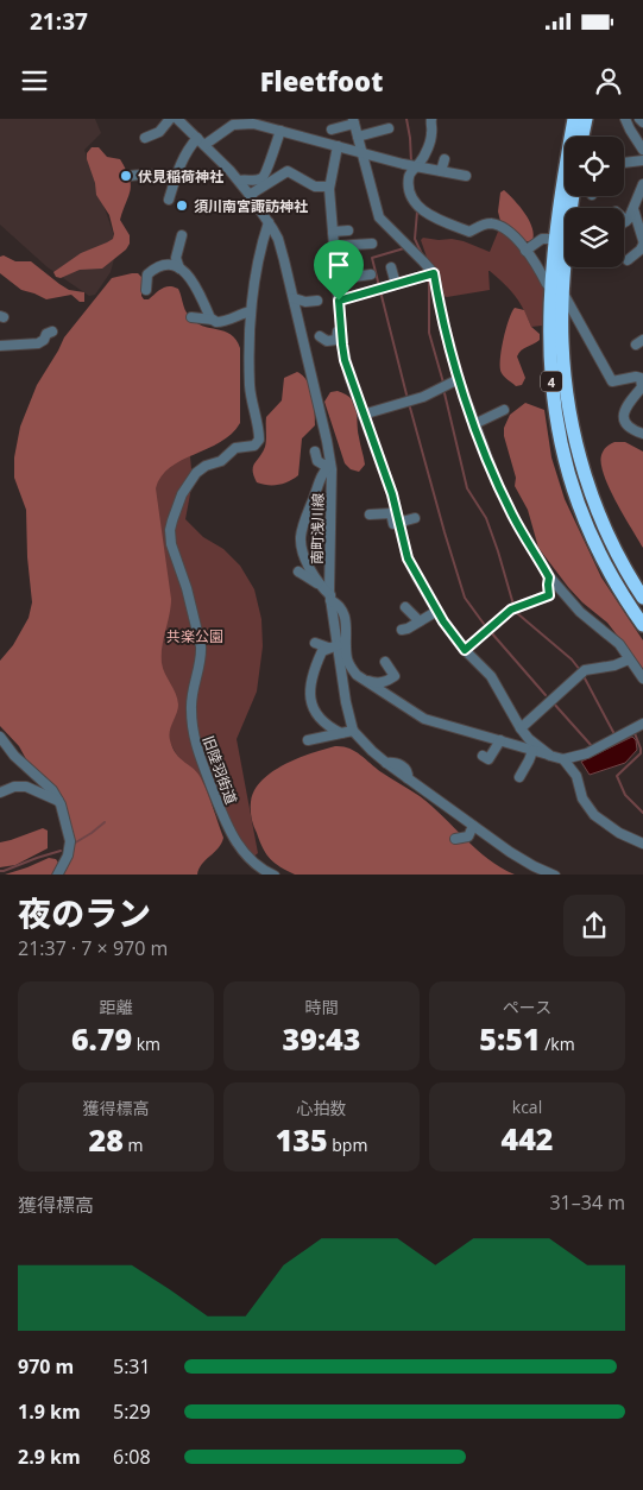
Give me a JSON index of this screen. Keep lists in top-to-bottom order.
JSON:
{
  "streets": {
    "highway": ["4"],
    "street": ["南町浅川線", "旧陸羽街道"]
  },
  "parks": ["共楽公園"],
  "places": ["伏見稲荷神社", "須川南宮諏訪神社"],
  "page": {
    "status": "21:37",
    "header": "Fleetfoot",
    "heading": ["夜のラン", "21:37 · 7 × 970 m"],
    "stats": [
      ["距離", "6.79 km"],
      ["時間", "39:43"],
      ["ペース", "5:51 /km"],
      ["獲得標高", "28 m"],
      ["心拍数", "135 bpm"],
      ["kcal", "442"]
    ],
    "chart": ["獲得標高", "31–34 m"],
    "list": [
      {
        "name": "970 m",
        "note": "5:31"
      },
      {
        "name": "1.9 km",
        "note": "5:29"
      },
      {
        "name": "2.9 km",
        "note": "6:08"
      }
    ]
  }
}
